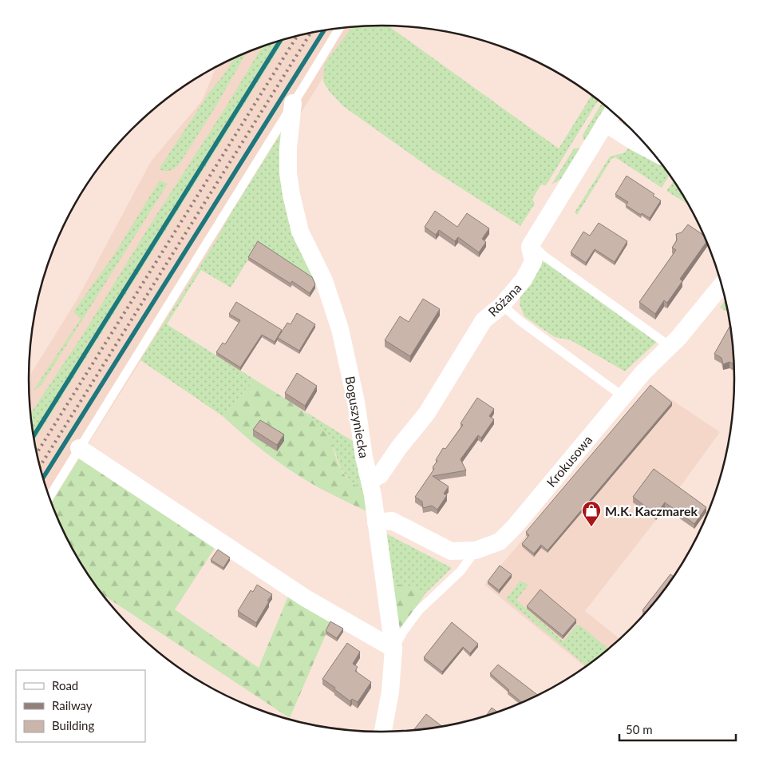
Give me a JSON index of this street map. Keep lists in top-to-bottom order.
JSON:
{
  "streets": {
    "street": ["Różana", "Boguszyniecka", "Krokusowa"]
  },
  "crossings": [
    ["Różana", "Boguszyniecka"],
    ["Boguszyniecka", "Krokusowa"]
  ],
  "places": {
    "shop": ["M.K. Kaczmarek"]
  },
  "legend": ["Road", "Railway", "Building"],
  "scale_bar": "50 m"
}
